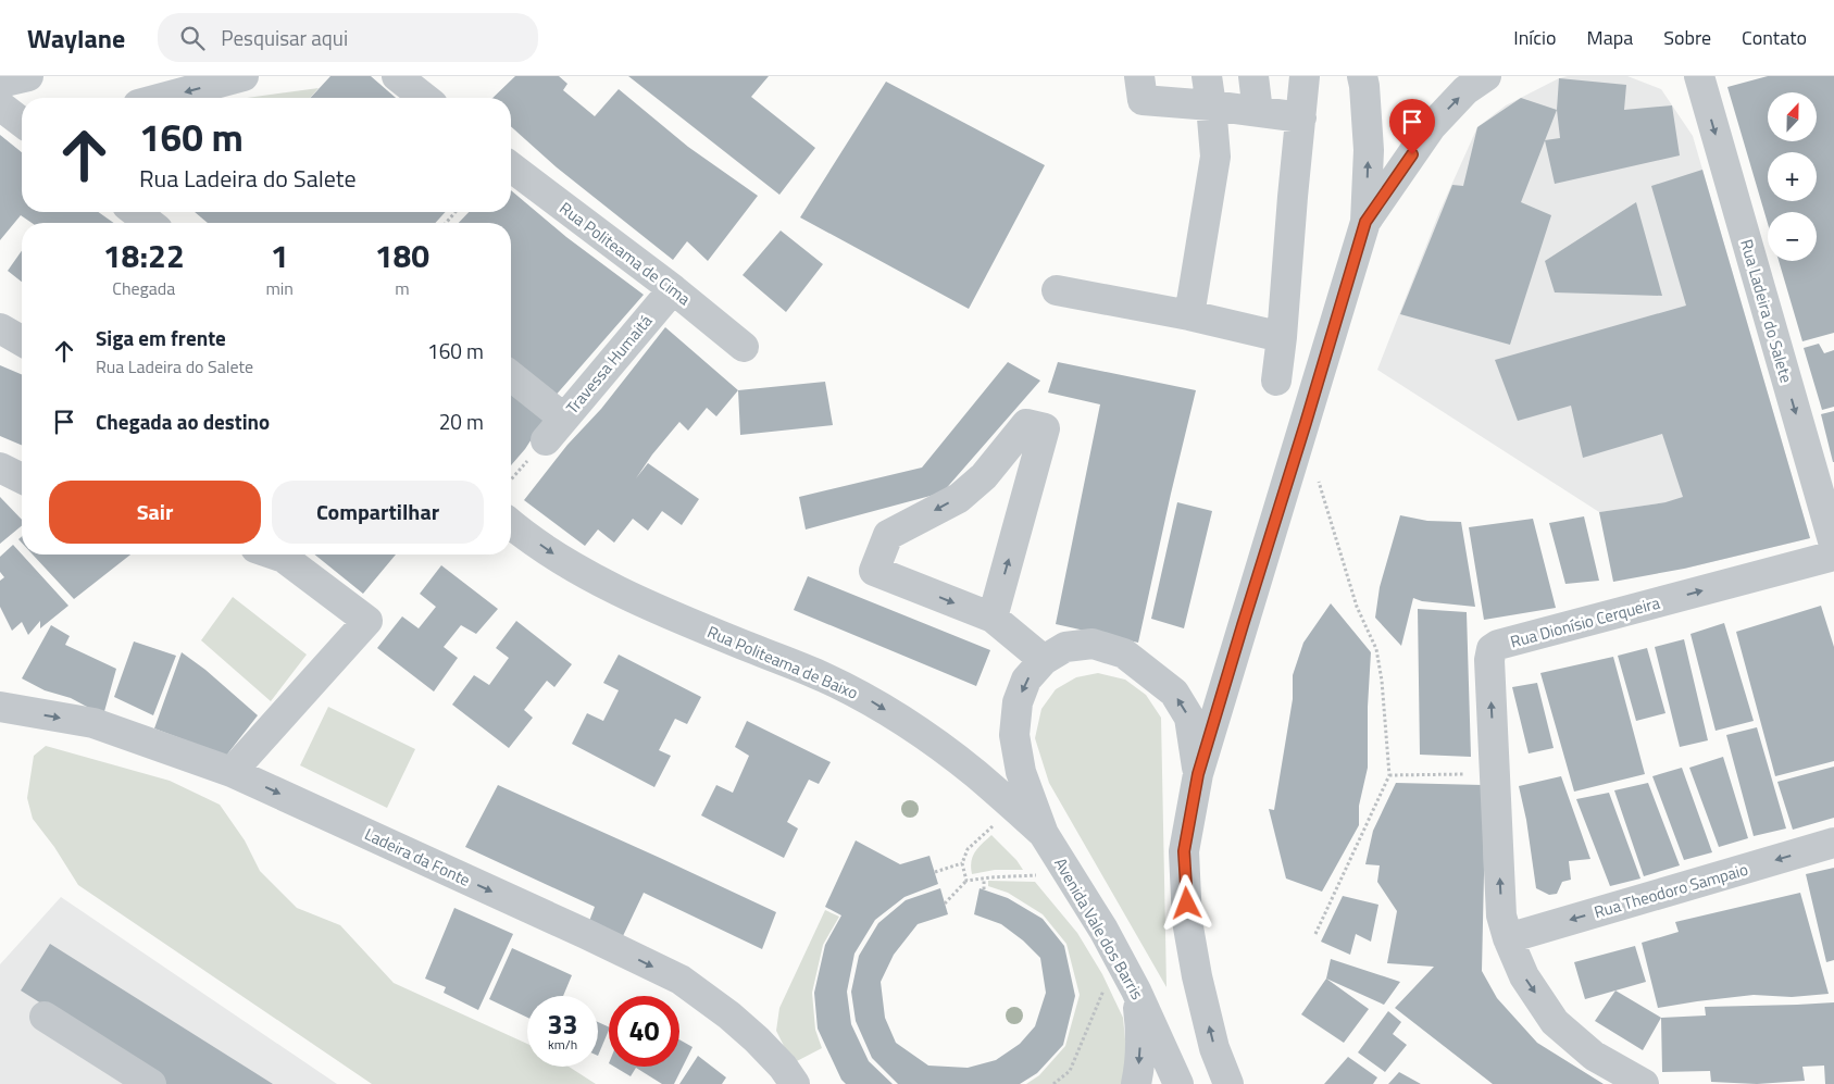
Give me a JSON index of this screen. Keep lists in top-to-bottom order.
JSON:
{
  "streets": {
    "street": [
      "Rua Politeama de Cima",
      "Rua Ladeira do Salete",
      "Travessa Humaitá",
      "Rua Dionísio Cerqueira",
      "Rua Politeama de Baixo",
      "Ladeira da Fonte",
      "Rua Theodoro Sampaio",
      "Avenida Vale dos Barris"
    ]
  },
  "crossings": [
    ["Rua Politeama de Cima", "Travessa Humaitá"],
    ["Rua Dionísio Cerqueira", "Rua Theodoro Sampaio"],
    ["Rua Politeama de Baixo", "Avenida Vale dos Barris"]
  ],
  "one_way": [
    "Rua Ladeira do Salete",
    "Rua Politeama de Baixo",
    "Ladeira da Fonte",
    "Rua Theodoro Sampaio"
  ],
  "north": "top",
  "page": {
    "header": "Waylane",
    "search": "Pesquisar aqui",
    "nav": [
      "Início",
      "Mapa",
      "Sobre",
      "Contato"
    ],
    "map_buttons": ["+", "−"],
    "turn": ["160 m", "Rua Ladeira do Salete"],
    "eta": [
      "18:22",
      "Chegada",
      "1",
      "min",
      "180",
      "m"
    ],
    "list": [
      {
        "name": "Siga em frente",
        "note": "Rua Ladeira do Salete",
        "value": "160 m"
      },
      {
        "name": "Chegada ao destino",
        "value": "20 m"
      }
    ],
    "buttons": ["Sair", "Compartilhar"],
    "speed": "33 km/h",
    "limit": "40"
  }
}
